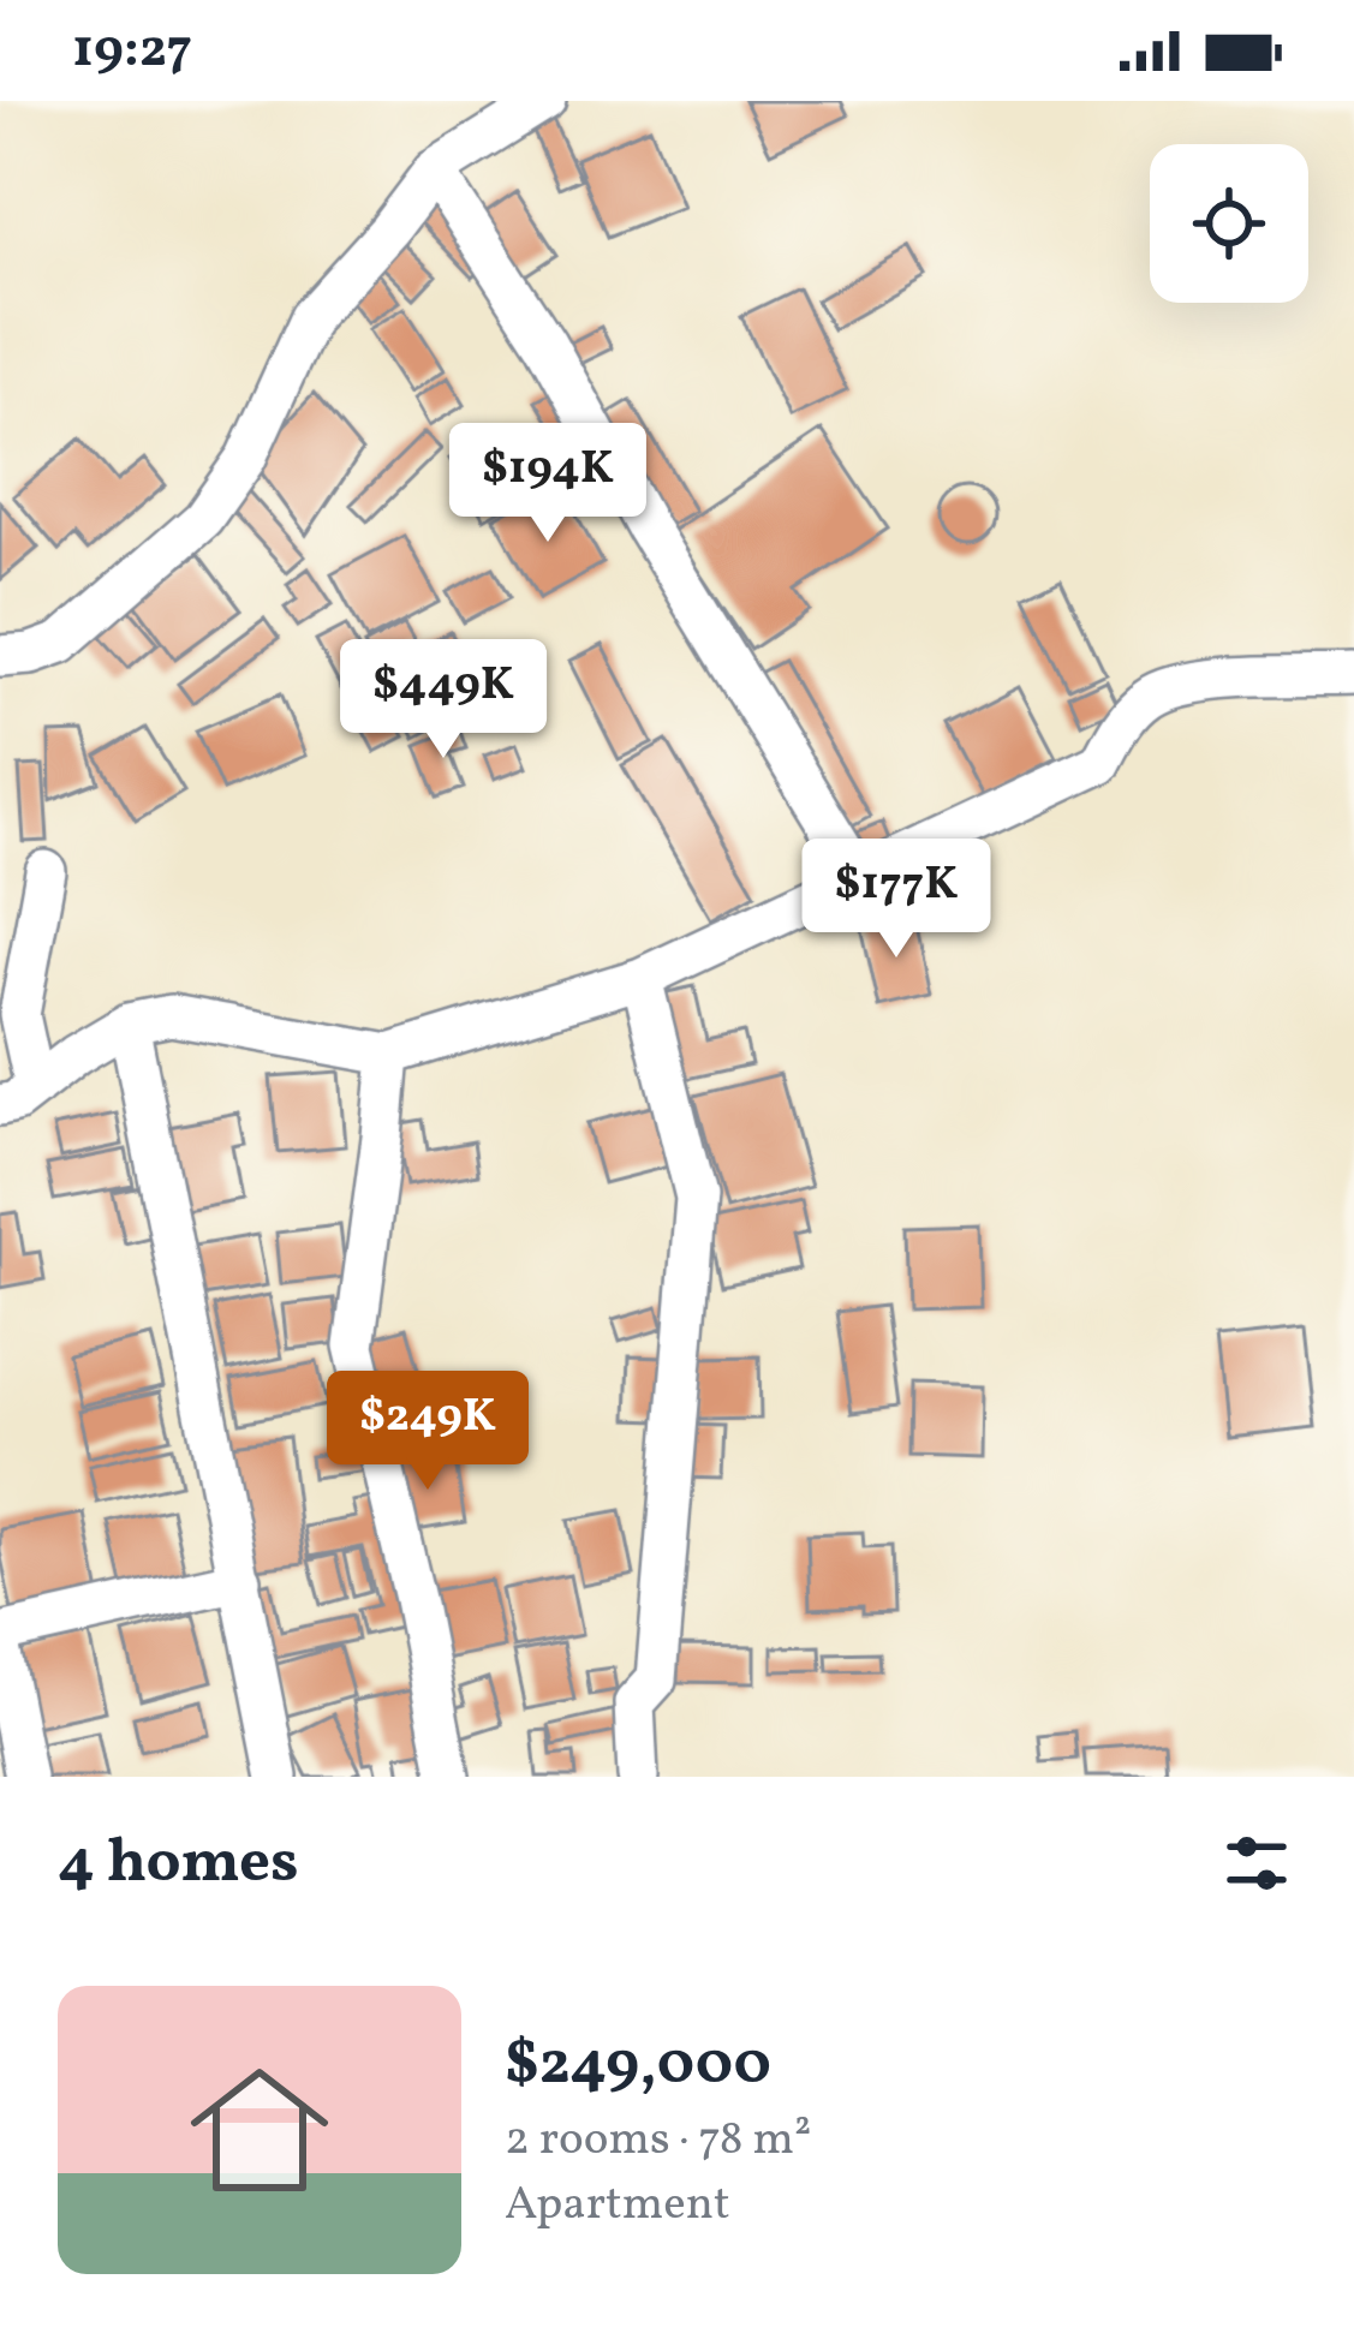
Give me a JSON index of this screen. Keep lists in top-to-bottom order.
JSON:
{
  "page": {
    "status": "19:27",
    "price": [
      "$194K",
      "$449K",
      "$177K",
      "$249K"
    ],
    "heading": "4 homes",
    "list": [
      {
        "name": "$249,000",
        "note": "2 rooms · 78 m² · Apartment"
      }
    ]
  }
}
